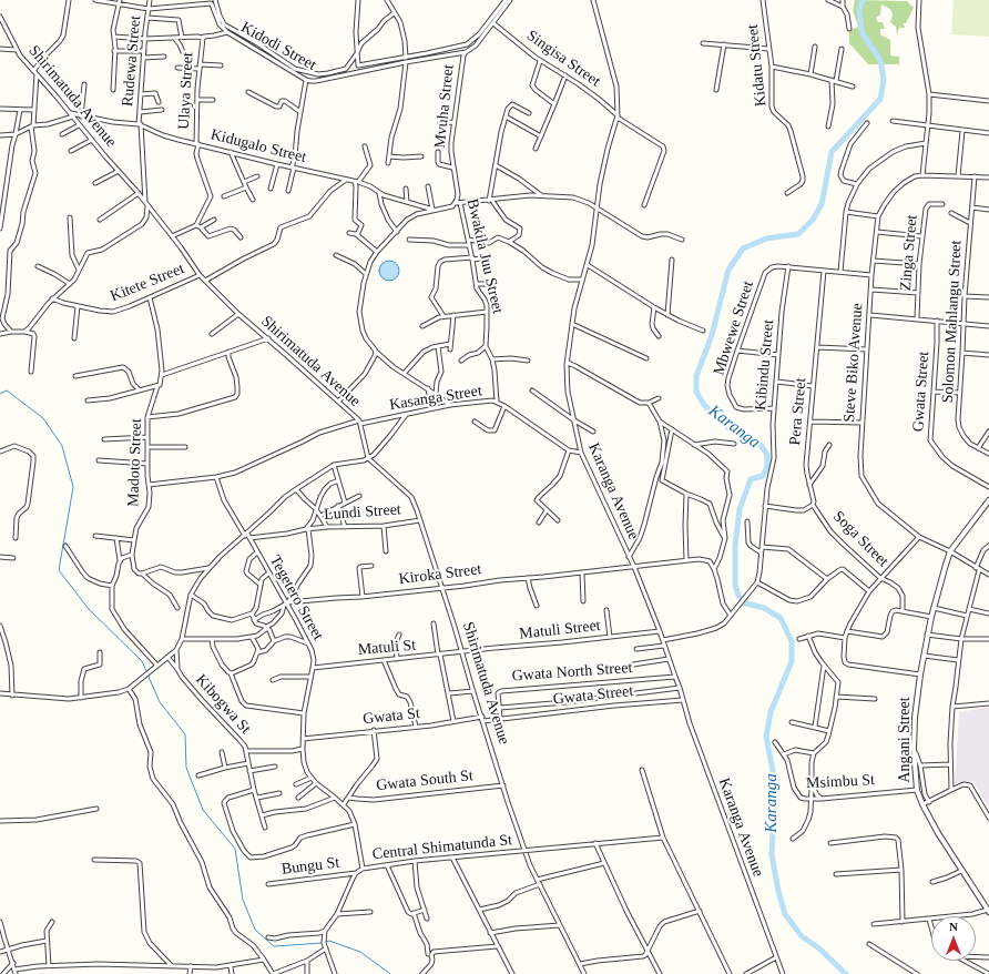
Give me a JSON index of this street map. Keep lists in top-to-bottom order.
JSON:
{
  "streets": {
    "street": [
      "Kidodi Street",
      "Singisa Street",
      "Rudewa Street",
      "Kidatu Street",
      "Ulaya Street",
      "Shirimatuda Avenue",
      "Mvuha Street",
      "Kidugalo Street",
      "Zinga Street",
      "Bwakila Juu Street",
      "Kitete Street",
      "Solomon Mahlangu Street",
      "Mbwewe Street",
      "Steve Biko Avenue",
      "Kibindu Street",
      "Gwata Street",
      "Kasanga Street",
      "Pera Street",
      "Madoto Street",
      "Karanga Avenue",
      "Lundi Street",
      "Soga Street",
      "Kiroka Street",
      "Tegetero Street",
      "Matuli Street",
      "Matuli St",
      "Gwata North Street",
      "Kibogwa St",
      "Gwata St",
      "Angani Street",
      "Gwata South St",
      "Msimbu St",
      "Central Shimatunda St",
      "Bungu St"
    ]
  },
  "crossings": [
    ["Kidodi Street", "Rudewa Street"],
    ["Kidodi Street", "Ulaya Street"],
    ["Kidodi Street", "Mvuha Street"],
    ["Singisa Street", "Mvuha Street"],
    ["Singisa Street", "Karanga Avenue"],
    ["Rudewa Street", "Shirimatuda Avenue"],
    ["Rudewa Street", "Kidugalo Street"],
    ["Ulaya Street", "Kidugalo Street"],
    ["Shirimatuda Avenue", "Kidugalo Street"],
    ["Shirimatuda Avenue", "Kitete Street"],
    ["Shirimatuda Avenue", "Gwata Street"],
    ["Shirimatuda Avenue", "Kasanga Street"],
    ["Shirimatuda Avenue", "Lundi Street"],
    ["Shirimatuda Avenue", "Kiroka Street"],
    ["Shirimatuda Avenue", "Matuli Street"],
    ["Shirimatuda Avenue", "Matuli St"],
    ["Shirimatuda Avenue", "Gwata St"],
    ["Shirimatuda Avenue", "Gwata South St"],
    ["Shirimatuda Avenue", "Central Shimatunda St"],
    ["Mvuha Street", "Bwakila Juu Street"],
    ["Bwakila Juu Street", "Kasanga Street"],
    ["Solomon Mahlangu Street", "Steve Biko Avenue"],
    ["Mbwewe Street", "Steve Biko Avenue"],
    ["Mbwewe Street", "Kibindu Street"],
    ["Mbwewe Street", "Pera Street"],
    ["Steve Biko Avenue", "Angani Street"],
    ["Gwata Street", "Karanga Avenue"],
    ["Gwata Street", "Gwata North Street"],
    ["Gwata Street", "Gwata St"],
    ["Kasanga Street", "Madoto Street"],
    ["Kasanga Street", "Karanga Avenue"],
    ["Kasanga Street", "Tegetero Street"],
    ["Pera Street", "Soga Street"],
    ["Karanga Avenue", "Kiroka Street"],
    ["Karanga Avenue", "Matuli Street"],
    ["Karanga Avenue", "Gwata North Street"],
    ["Lundi Street", "Tegetero Street"],
    ["Kiroka Street", "Tegetero Street"],
    ["Tegetero Street", "Matuli St"],
    ["Tegetero Street", "Gwata St"],
    ["Tegetero Street", "Central Shimatunda St"],
    ["Matuli Street", "Matuli St"],
    ["Angani Street", "Msimbu St"],
    ["Central Shimatunda St", "Bungu St"]
  ],
  "water": ["Karanga"],
  "north": "top"
}
